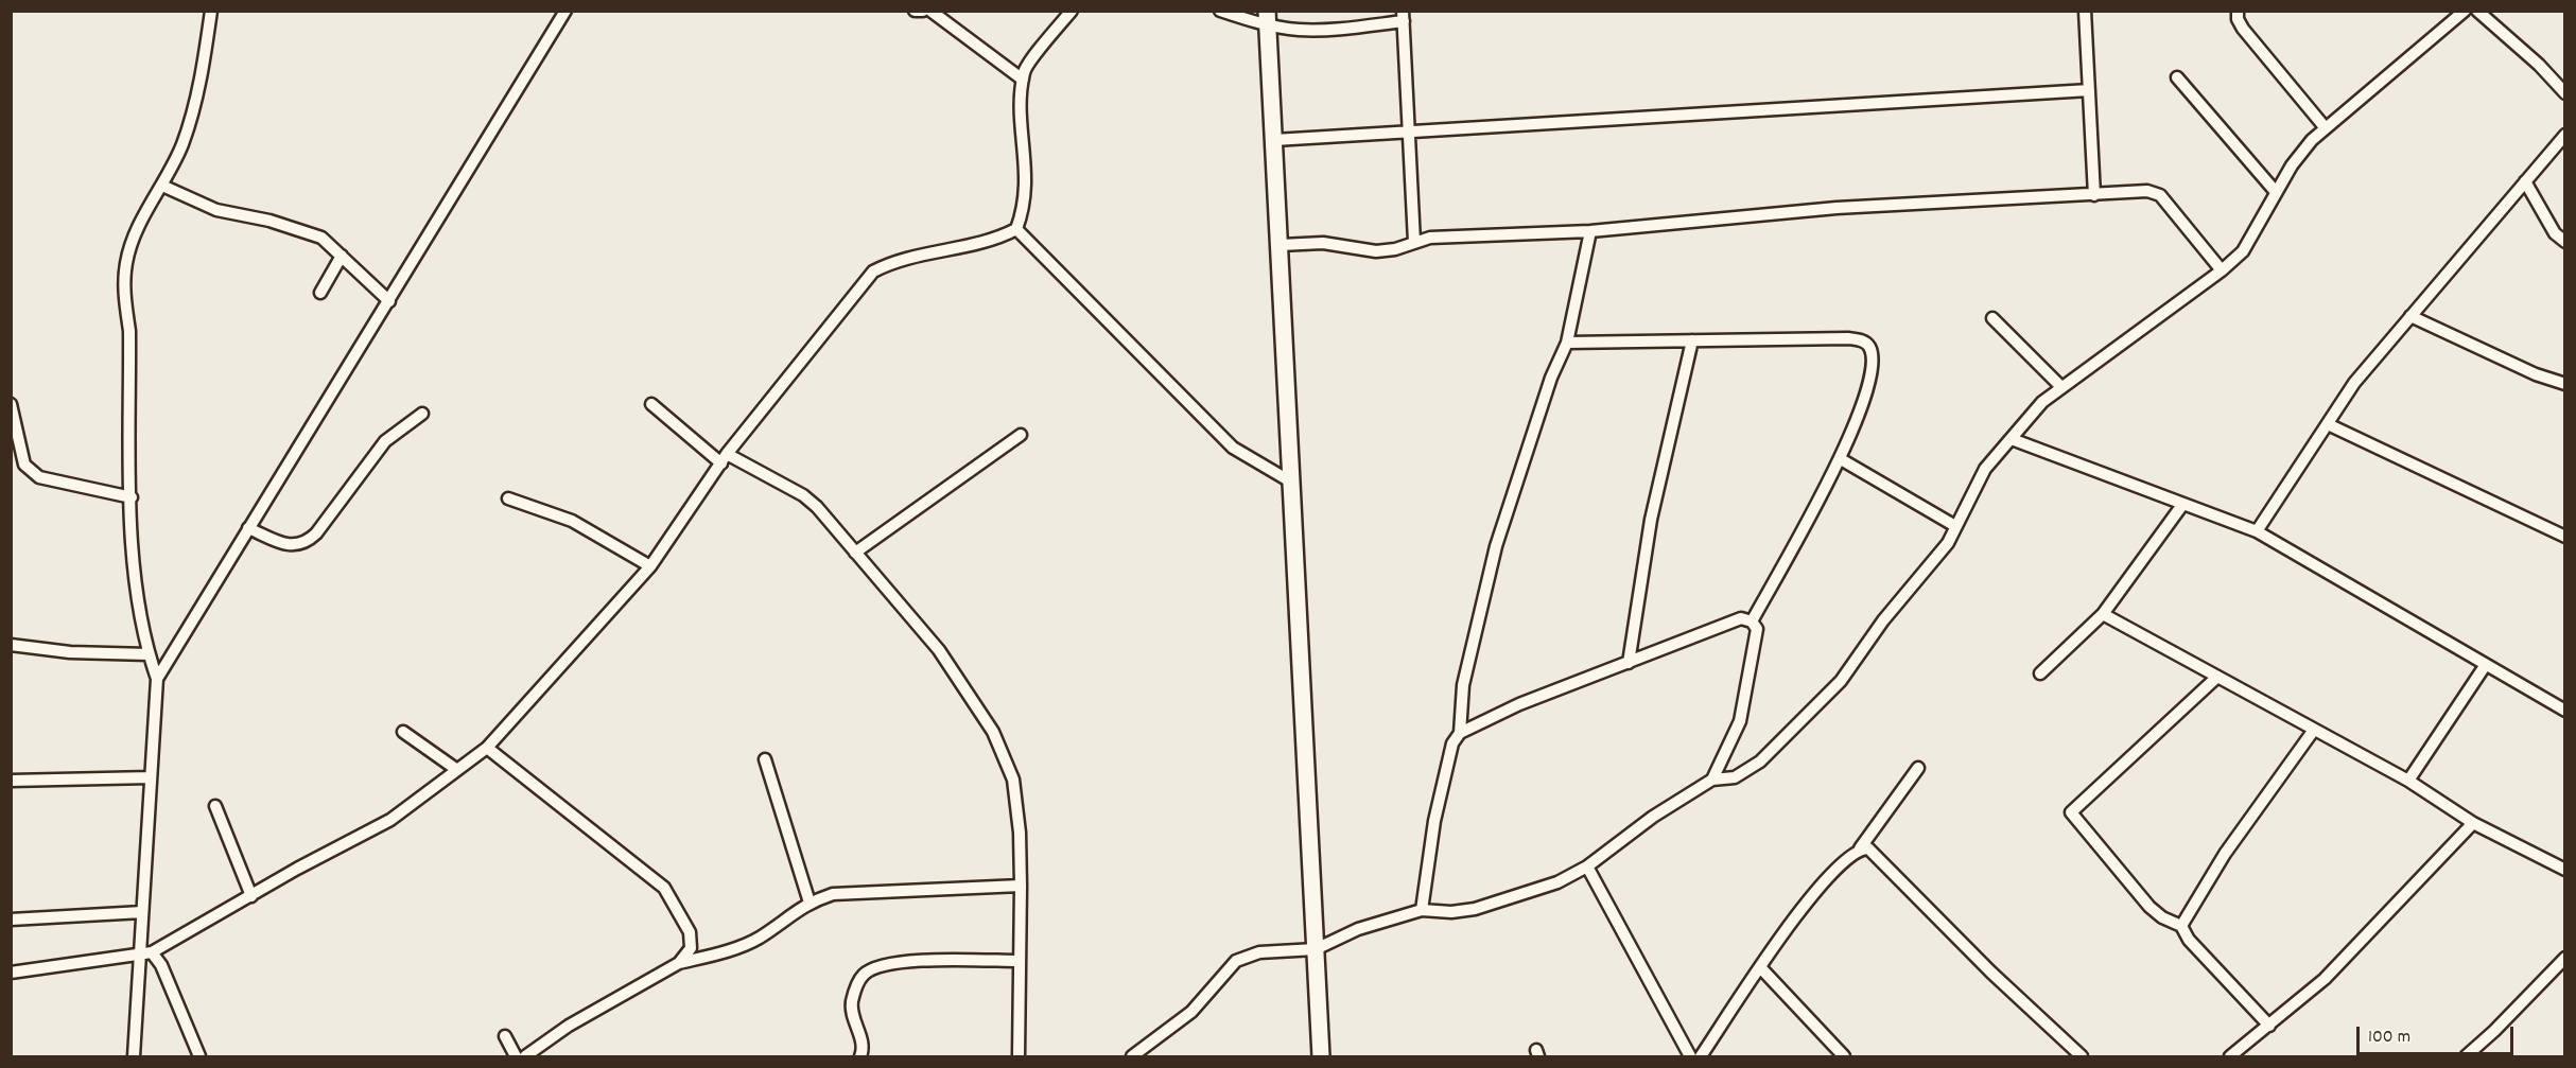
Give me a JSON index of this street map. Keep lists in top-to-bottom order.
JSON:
{
  "scale_bar": "100 m"
}
